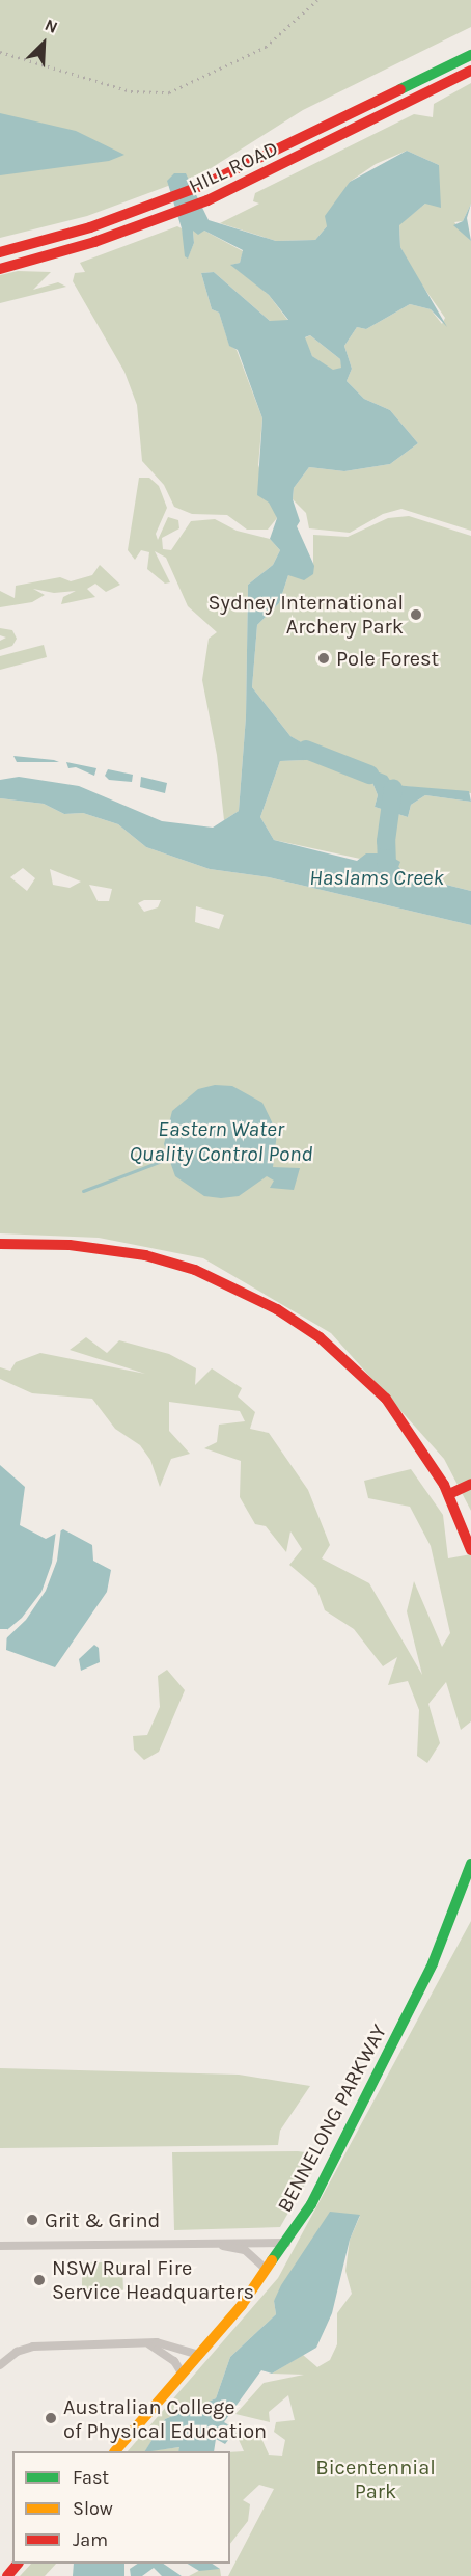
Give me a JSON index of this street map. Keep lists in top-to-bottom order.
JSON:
{
  "streets": {
    "street": ["HILL ROAD", "BENNELONG PARKWAY"]
  },
  "water": ["Haslams Creek", "Eastern Water Quality Control Pond"],
  "parks": ["Bicentennial Park"],
  "places": [
    "Sydney International Archery Park",
    "Pole Forest",
    "Grit & Grind",
    "NSW Rural Fire Service Headquarters",
    "Australian College of Physical Education"
  ],
  "legend": ["Fast", "Slow", "Jam"],
  "north": "top right"
}
